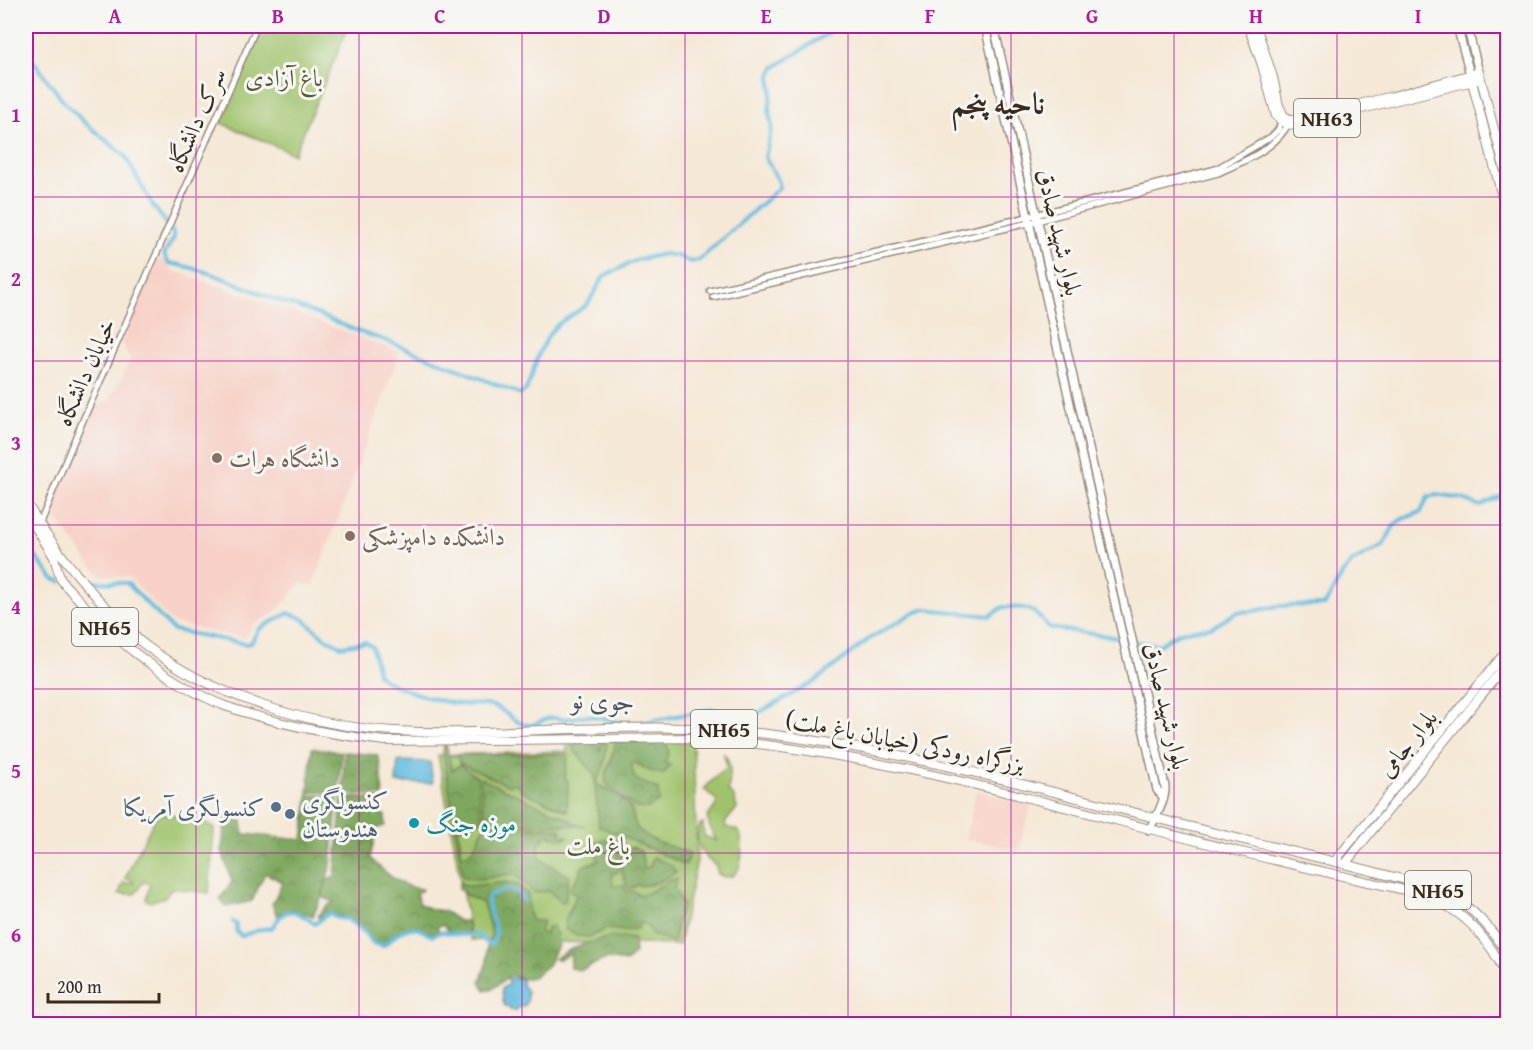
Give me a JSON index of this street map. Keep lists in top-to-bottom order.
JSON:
{
  "streets": {
    "highway": [
      "NH63",
      "NH65",
      "بزرگراه رودکی (خیابان باغ ملت)",
      "بلوار جامی"
    ],
    "main road": ["بلوار شهید صادق"],
    "street": ["سرک دانشگاه", "خیابان دانشگاه"]
  },
  "crossings": [
    ["سرک دانشگاه", "خیابان دانشگاه"],
    ["خیابان دانشگاه", "NH65"],
    ["NH65", "بزرگراه رودکی (خیابان باغ ملت)"],
    ["NH65", "بلوار جامی"],
    ["بزرگراه رودکی (خیابان باغ ملت)", "بلوار جامی"]
  ],
  "districts": ["ناحیه پنجم"],
  "water": ["جوی نو"],
  "parks": ["باغ آزادی", "باغ ملت"],
  "places": [
    "دانشگاه هرات",
    "دانشکده دامپزشکی",
    "کنسولگری آمریکا",
    "کنسولگری هندوستان",
    "موزه جنگ"
  ],
  "scale_bar": "200 m",
  "grid": {
    "columns": [
      "A",
      "B",
      "C",
      "D",
      "E",
      "F",
      "G",
      "H",
      "I"
    ],
    "rows": [
      "1",
      "2",
      "3",
      "4",
      "5",
      "6"
    ]
  }
}
